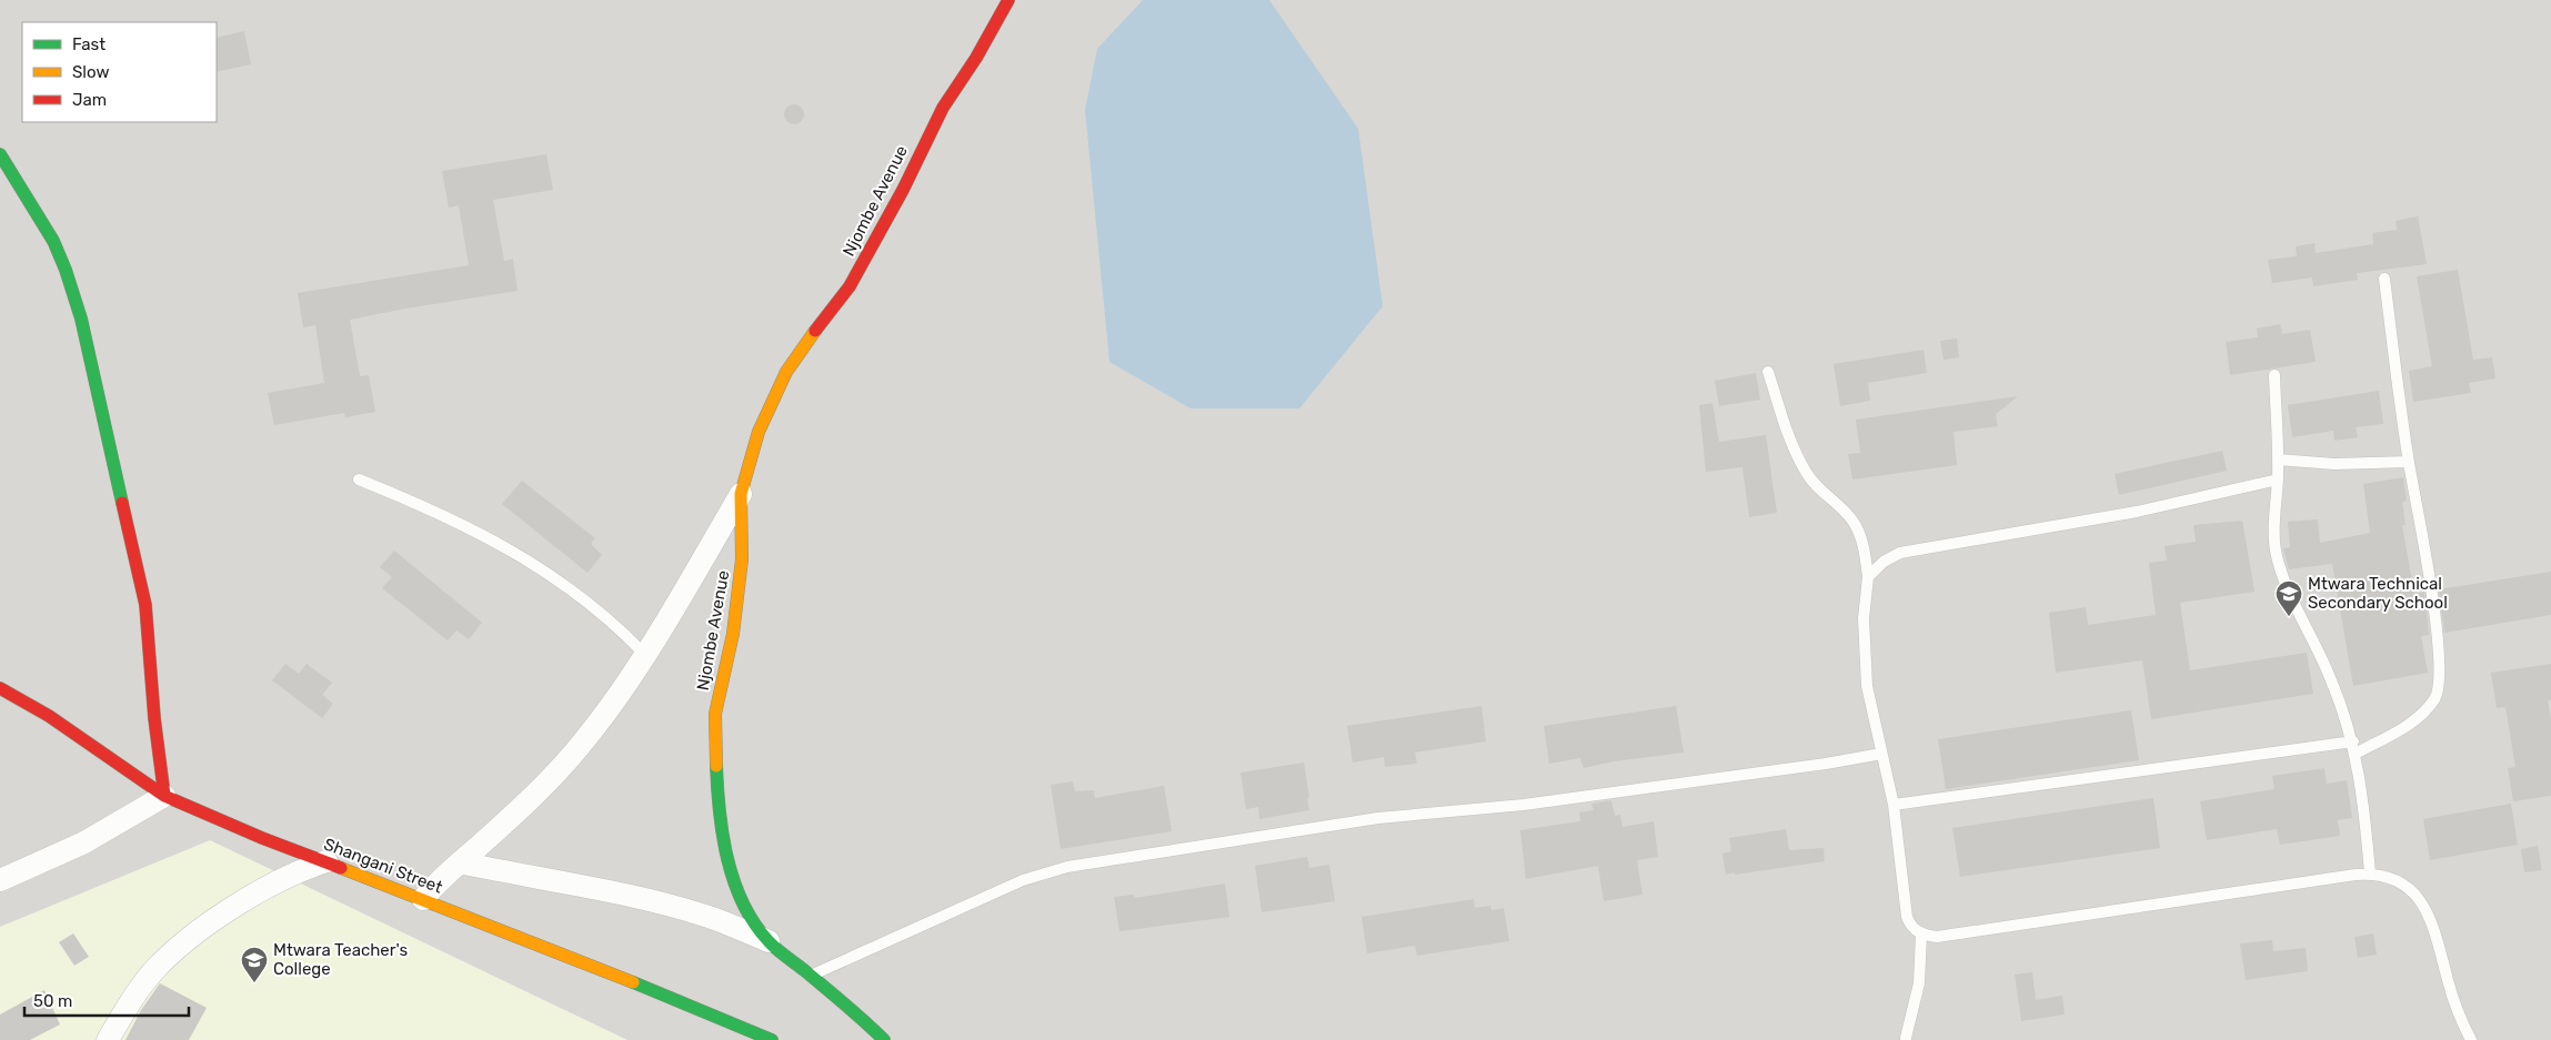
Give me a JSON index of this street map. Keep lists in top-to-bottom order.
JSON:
{
  "streets": {
    "street": ["Njombe Avenue", "Shangani Street"]
  },
  "places": {
    "school or university": ["Mtwara Technical Secondary School", "Mtwara Teacher's College"]
  },
  "legend": ["Fast", "Slow", "Jam"],
  "scale_bar": "50 m"
}
